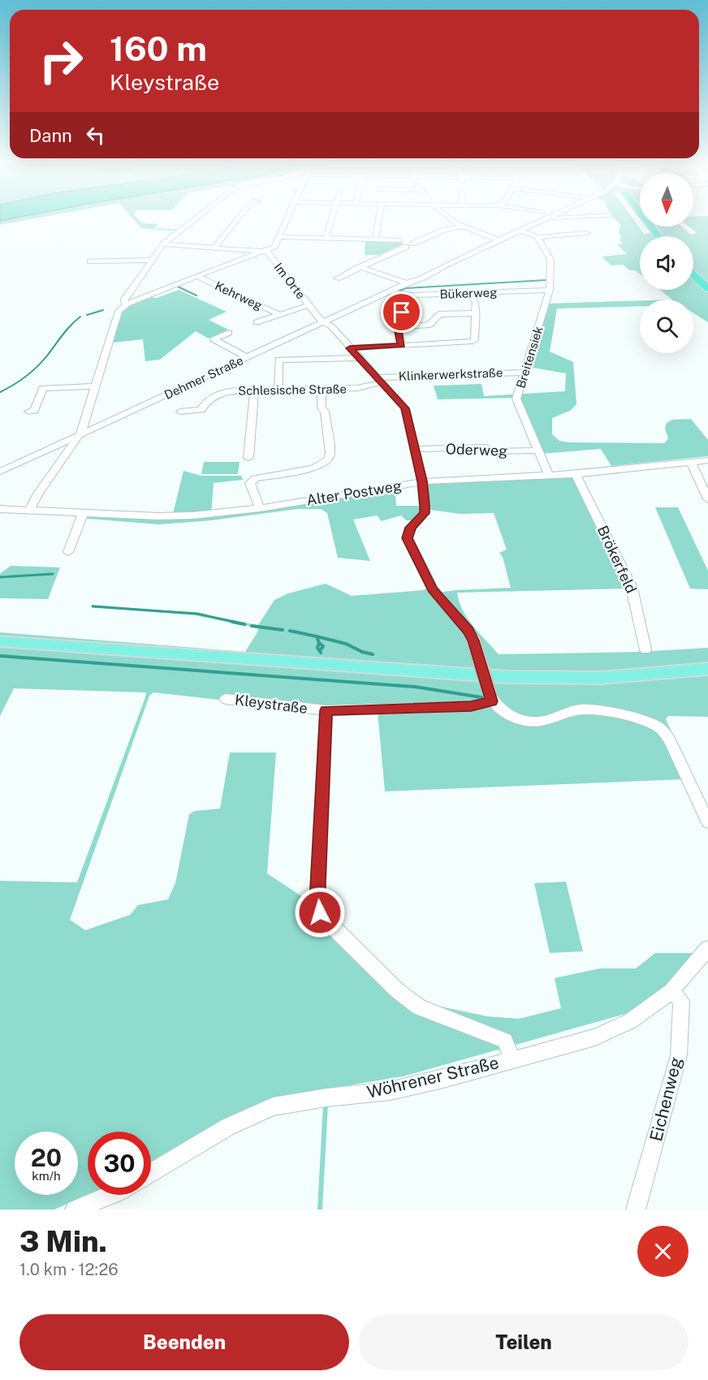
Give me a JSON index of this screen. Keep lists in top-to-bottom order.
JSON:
{
  "streets": {
    "street": [
      "Im Orte",
      "Bükerweg",
      "Kehrweg",
      "Breitensiek",
      "Klinkerwerkstraße",
      "Dehmer Straße",
      "Schlesische Straße",
      "Oderweg",
      "Alter Postweg",
      "Brökerfeld",
      "Kleystraße",
      "Wöhrener Straße",
      "Eichenweg"
    ]
  },
  "crossings": [
    ["Im Orte", "Kehrweg"],
    ["Im Orte", "Klinkerwerkstraße"],
    ["Im Orte", "Dehmer Straße"],
    ["Im Orte", "Schlesische Straße"],
    ["Im Orte", "Oderweg"],
    ["Im Orte", "Alter Postweg"],
    ["Im Orte", "Kleystraße"],
    ["Bükerweg", "Breitensiek"],
    ["Bükerweg", "Dehmer Straße"],
    ["Breitensiek", "Klinkerwerkstraße"],
    ["Breitensiek", "Oderweg"],
    ["Breitensiek", "Alter Postweg"],
    ["Klinkerwerkstraße", "Schlesische Straße"],
    ["Alter Postweg", "Brökerfeld"],
    ["Wöhrener Straße", "Eichenweg"]
  ],
  "north": "bottom",
  "page": {
    "turn": ["160 m", "Kleystraße"],
    "then": "Dann",
    "speed": "20 km/h",
    "limit": "30",
    "heading": ["3 Min.", "1.0 km · 12:26"],
    "buttons": ["Beenden", "Teilen"]
  }
}
